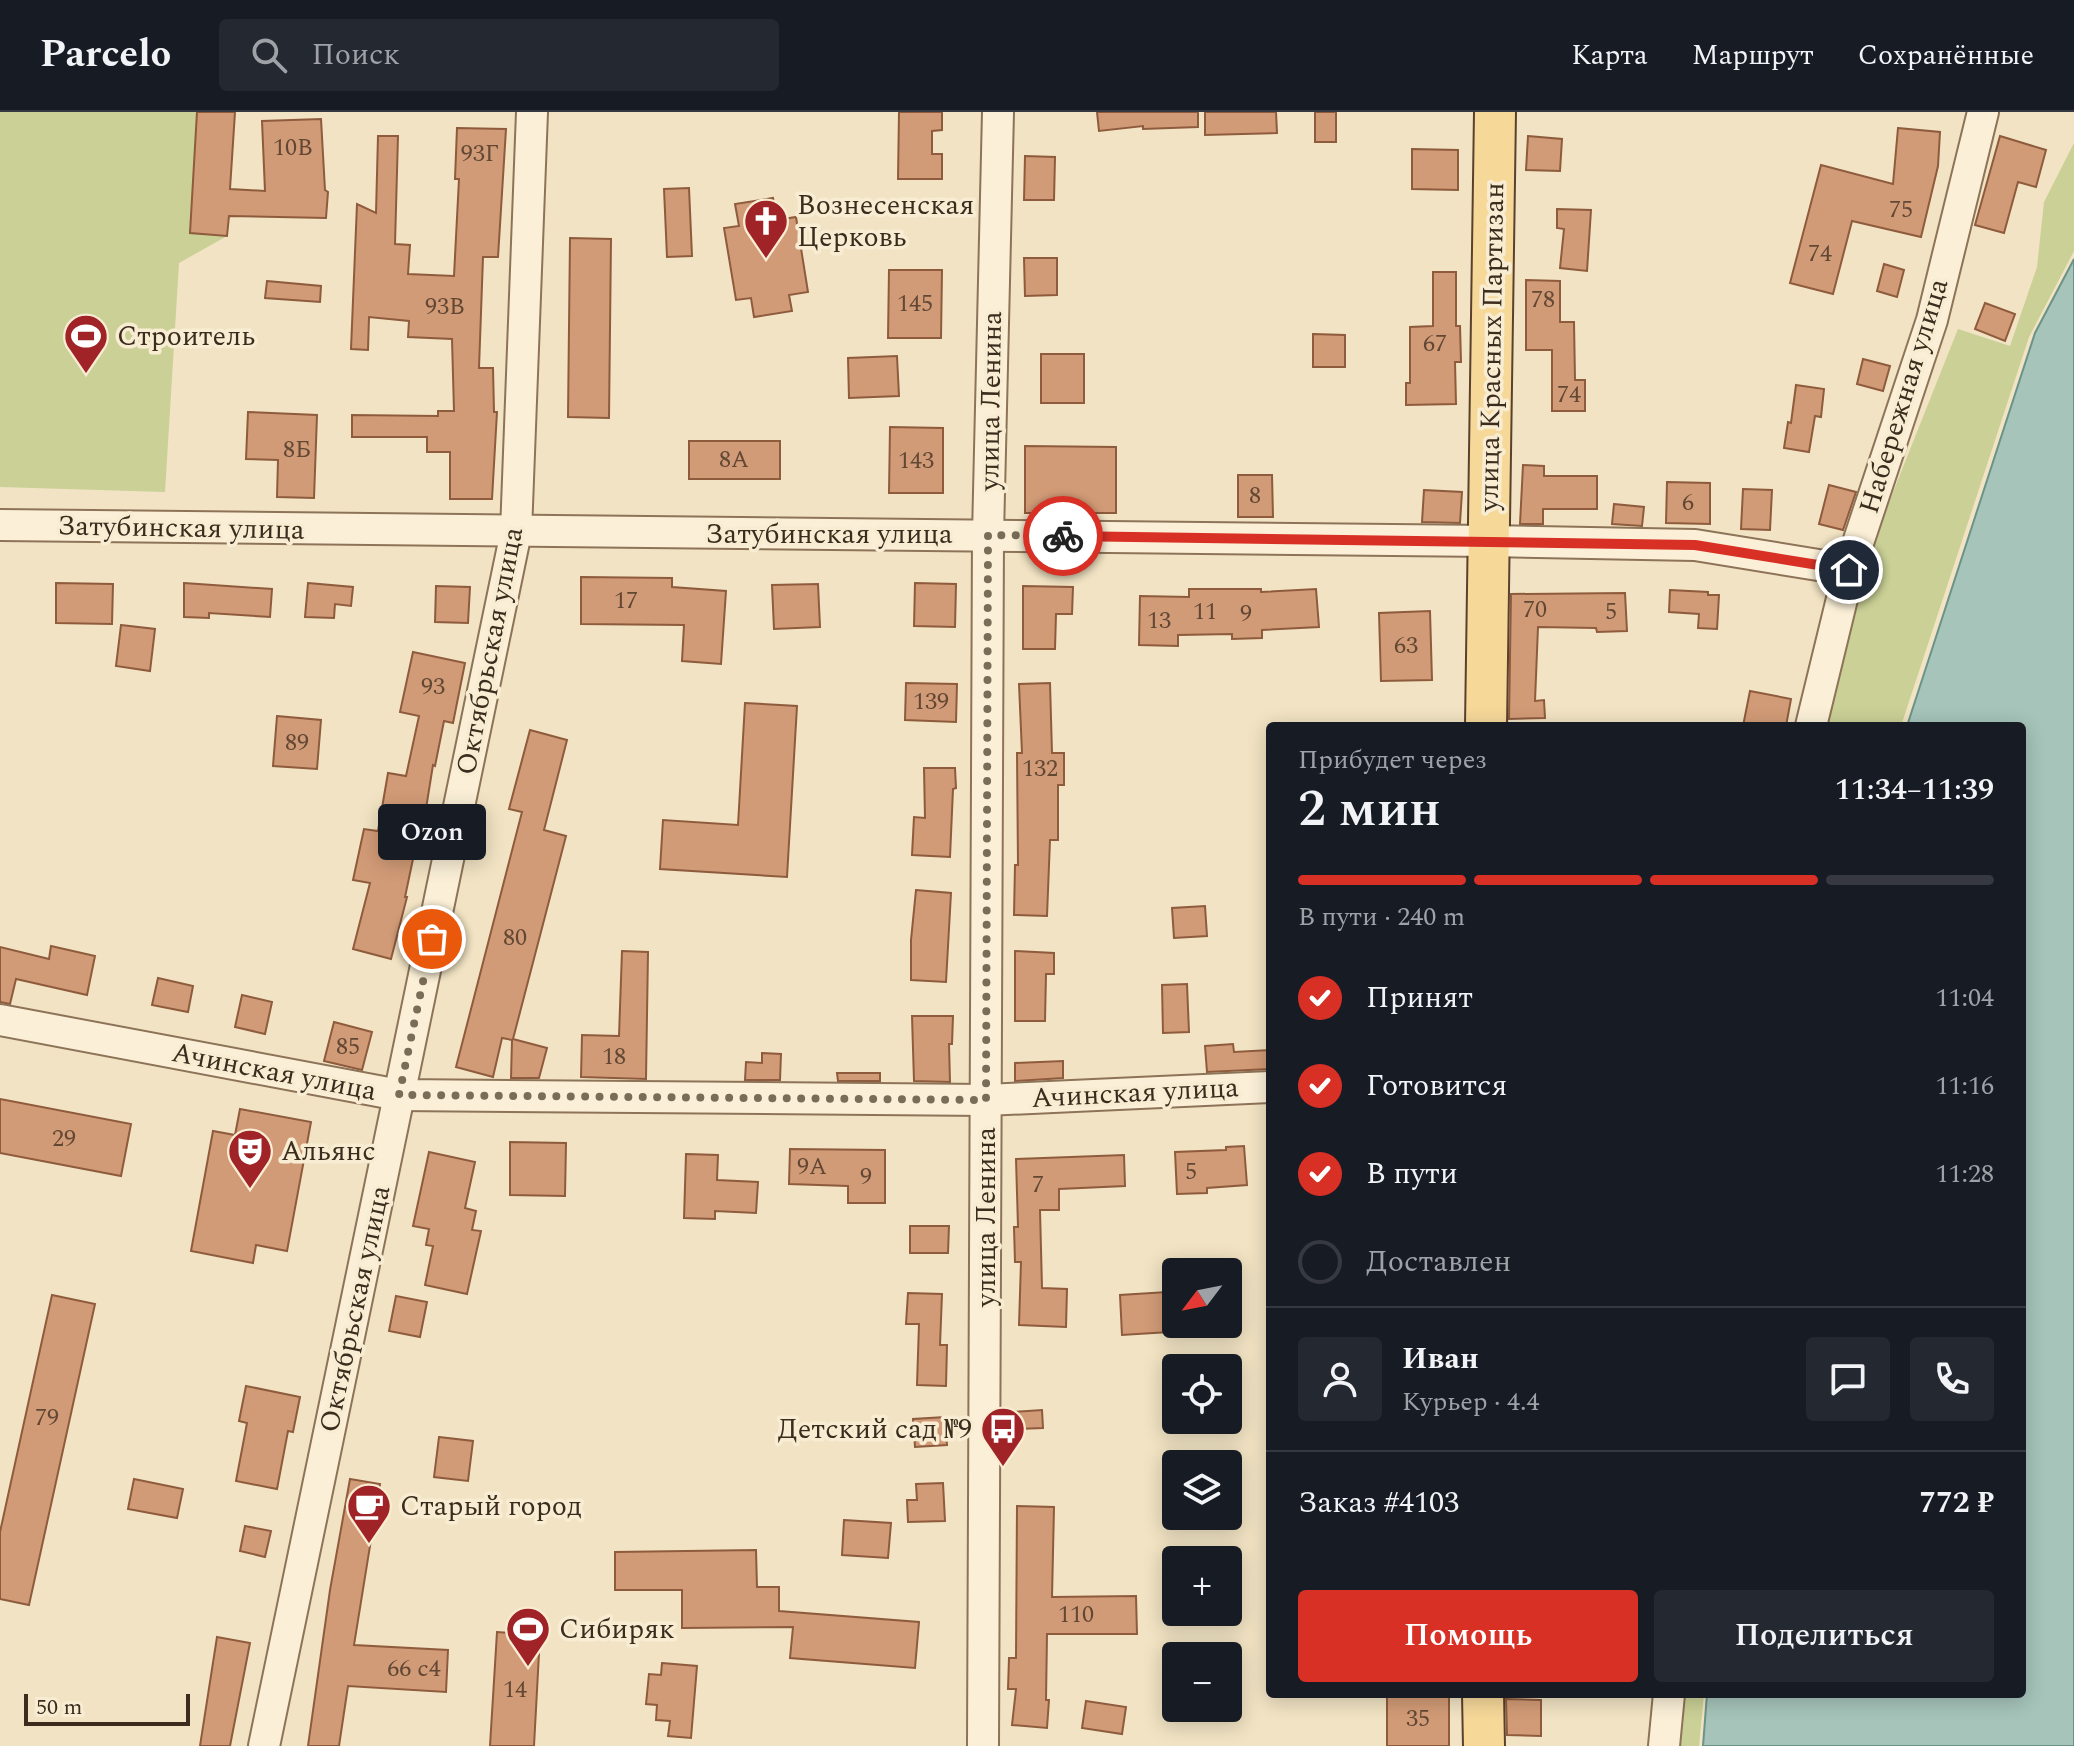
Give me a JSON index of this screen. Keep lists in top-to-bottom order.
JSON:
{
  "streets": {
    "main road": ["улица Красных Партизан"],
    "street": [
      "Набережная улица",
      "улица Ленина",
      "Затубинская улица",
      "Октябрьская улица",
      "Ачинская улица"
    ]
  },
  "crossings": [
    ["улица Красных Партизан", "Затубинская улица"],
    ["Набережная улица", "Затубинская улица"],
    ["улица Ленина", "Затубинская улица"],
    ["улица Ленина", "Ачинская улица"],
    ["Затубинская улица", "Октябрьская улица"],
    ["Октябрьская улица", "Ачинская улица"]
  ],
  "places": {
    "church": ["Вознесенская Церковь"],
    "sports": ["Строитель", "Сибиряк"],
    "other": ["Ozon"],
    "theatre": ["Альянс"],
    "bus stop": ["Детский сад №9"],
    "cafe": ["Старый город"]
  },
  "house_numbers": [
    "10В",
    "93Г",
    "75",
    "74",
    "78",
    "145",
    "93В",
    "67",
    "74",
    "8Б",
    "8А",
    "143",
    "8",
    "6",
    "17",
    "70",
    "11",
    "5",
    "9",
    "13",
    "63",
    "93",
    "139",
    "89",
    "132",
    "80",
    "85",
    "18",
    "29",
    "9А",
    "5",
    "9",
    "7",
    "79",
    "110",
    "66 с4",
    "14",
    "35"
  ],
  "scale_bar": "50 m",
  "north": "bottom left",
  "page": {
    "header": "Parcelo",
    "search": "Поиск",
    "nav": ["Карта", "Маршрут", "Сохранённые"],
    "heading": ["2 мин", "Прибудет через", "11:34–11:39"],
    "panel": [
      "Иван",
      "Курьер · 4.4",
      "Заказ #4103",
      "772 ₽"
    ],
    "bubble": "Ozon",
    "bar": "В пути · 240 m",
    "list": [
      ["Принят", "11:04"],
      ["Готовится", "11:16"],
      ["В пути", "11:28"],
      "Доставлен"
    ],
    "map_buttons": ["+", "−"],
    "buttons": ["Помощь", "Поделиться"],
    "scale": "50 m"
  }
}
